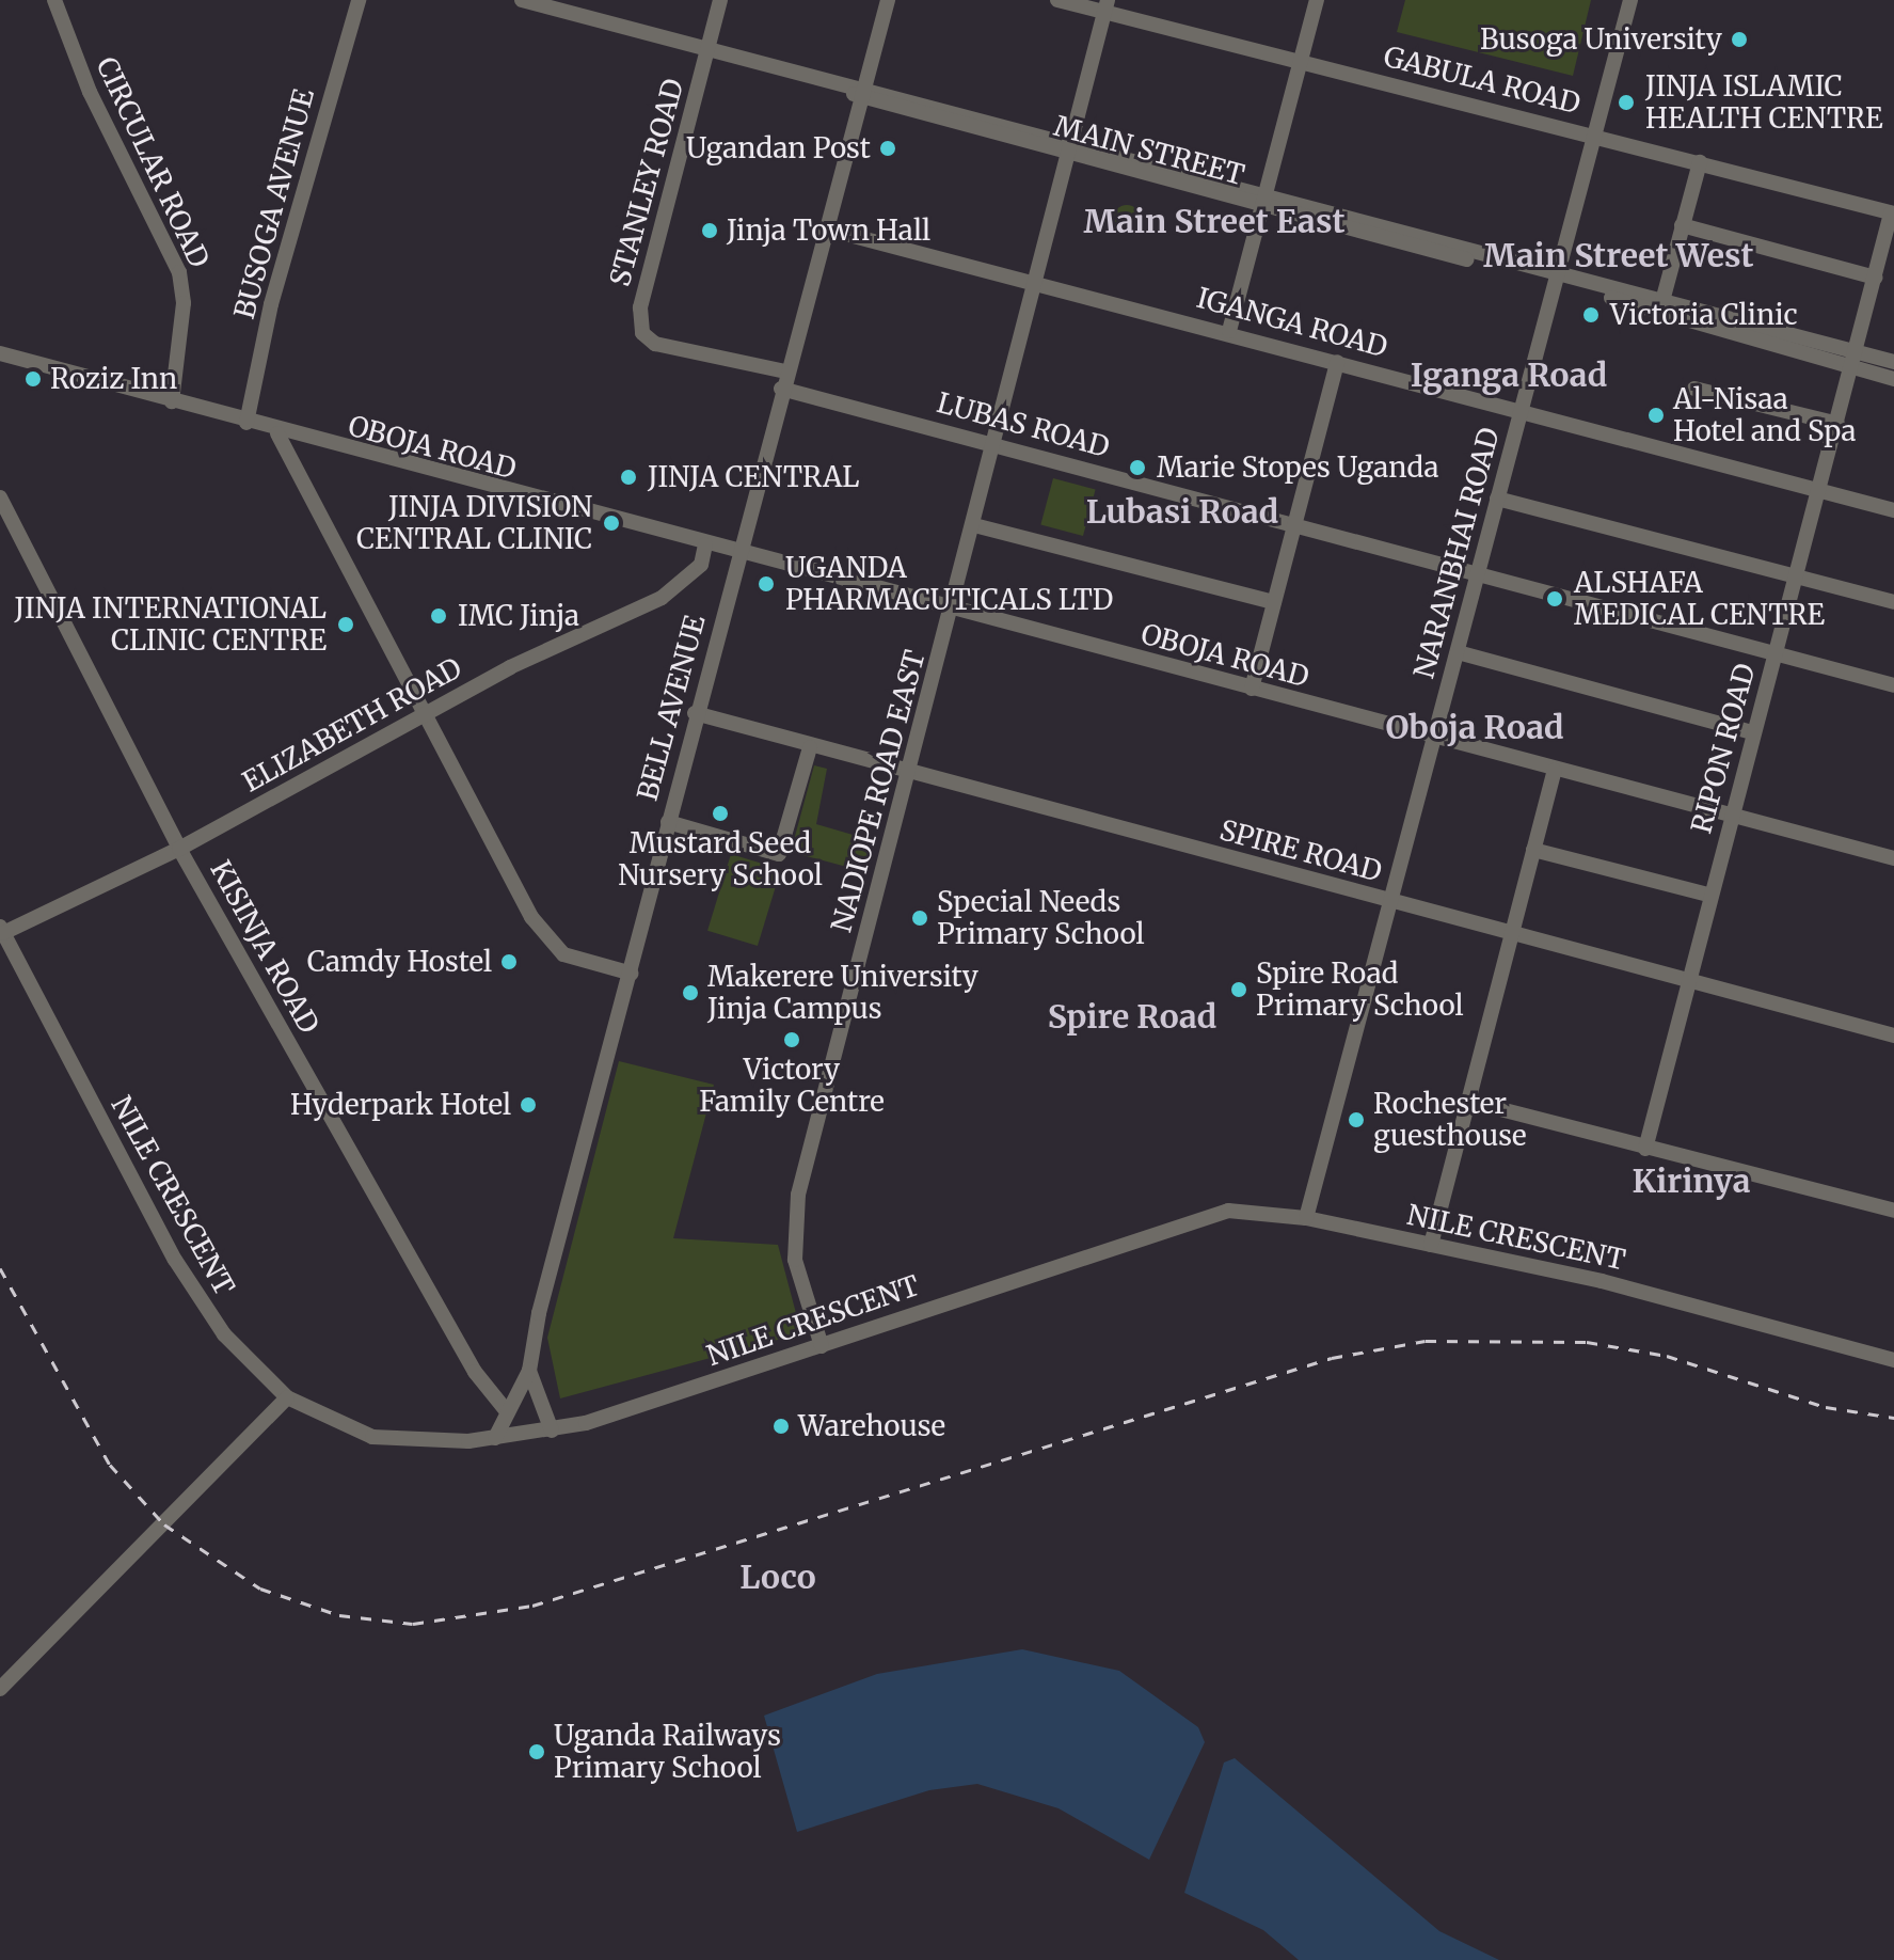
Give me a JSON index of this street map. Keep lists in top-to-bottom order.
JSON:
{
  "streets": {
    "street": [
      "GABULA ROAD",
      "MAIN STREET",
      "CIRCULAR ROAD",
      "STANLEY ROAD",
      "BUSOGA AVENUE",
      "IGANGA ROAD",
      "LUBAS ROAD",
      "OBOJA ROAD",
      "NARANBHAI ROAD",
      "BELL AVENUE",
      "ELIZABETH ROAD",
      "RIPON ROAD",
      "NADIOPE ROAD EAST",
      "SPIRE ROAD",
      "KISINJA ROAD",
      "NILE CRESCENT"
    ]
  },
  "crossings": [
    ["GABULA ROAD", "NARANBHAI ROAD"],
    ["GABULA ROAD", "RIPON ROAD"],
    ["GABULA ROAD", "NADIOPE ROAD EAST"],
    ["MAIN STREET", "STANLEY ROAD"],
    ["MAIN STREET", "NARANBHAI ROAD"],
    ["MAIN STREET", "BELL AVENUE"],
    ["MAIN STREET", "RIPON ROAD"],
    ["MAIN STREET", "NADIOPE ROAD EAST"],
    ["CIRCULAR ROAD", "OBOJA ROAD"],
    ["STANLEY ROAD", "BELL AVENUE"],
    ["BUSOGA AVENUE", "OBOJA ROAD"],
    ["IGANGA ROAD", "NARANBHAI ROAD"],
    ["IGANGA ROAD", "BELL AVENUE"],
    ["IGANGA ROAD", "RIPON ROAD"],
    ["IGANGA ROAD", "NADIOPE ROAD EAST"],
    ["LUBAS ROAD", "NARANBHAI ROAD"],
    ["LUBAS ROAD", "BELL AVENUE"],
    ["LUBAS ROAD", "RIPON ROAD"],
    ["LUBAS ROAD", "NADIOPE ROAD EAST"],
    ["OBOJA ROAD", "NARANBHAI ROAD"],
    ["OBOJA ROAD", "BELL AVENUE"],
    ["OBOJA ROAD", "ELIZABETH ROAD"],
    ["OBOJA ROAD", "RIPON ROAD"],
    ["OBOJA ROAD", "NADIOPE ROAD EAST"],
    ["NARANBHAI ROAD", "SPIRE ROAD"],
    ["NARANBHAI ROAD", "NILE CRESCENT"],
    ["BELL AVENUE", "SPIRE ROAD"],
    ["BELL AVENUE", "KISINJA ROAD"],
    ["BELL AVENUE", "NILE CRESCENT"],
    ["ELIZABETH ROAD", "KISINJA ROAD"],
    ["ELIZABETH ROAD", "NILE CRESCENT"],
    ["RIPON ROAD", "SPIRE ROAD"],
    ["NADIOPE ROAD EAST", "SPIRE ROAD"],
    ["NADIOPE ROAD EAST", "NILE CRESCENT"]
  ],
  "districts": [
    "Main Street East",
    "Main Street West",
    "Iganga Road",
    "Lubasi Road",
    "Oboja Road",
    "Spire Road",
    "Kirinya",
    "Loco"
  ],
  "places": [
    "Busoga University",
    "JINJA ISLAMIC HEALTH CENTRE",
    "Ugandan Post",
    "Jinja Town Hall",
    "Victoria Clinic",
    "Roziz Inn",
    "Al-Nisaa Hotel and Spa",
    "Marie Stopes Uganda",
    "JINJA CENTRAL",
    "JINJA DIVISION CENTRAL CLINIC",
    "UGANDA PHARMACUTICALS LTD",
    "ALSHAFA MEDICAL CENTRE",
    "IMC Jinja",
    "JINJA INTERNATIONAL CLINIC CENTRE",
    "Mustard Seed Nursery School",
    "Special Needs Primary School",
    "Camdy Hostel",
    "Spire Road Primary School",
    "Makerere University Jinja Campus",
    "Victory Family Centre",
    "Hyderpark Hotel",
    "Rochester guesthouse",
    "Warehouse",
    "Uganda Railways Primary School"
  ]
}
